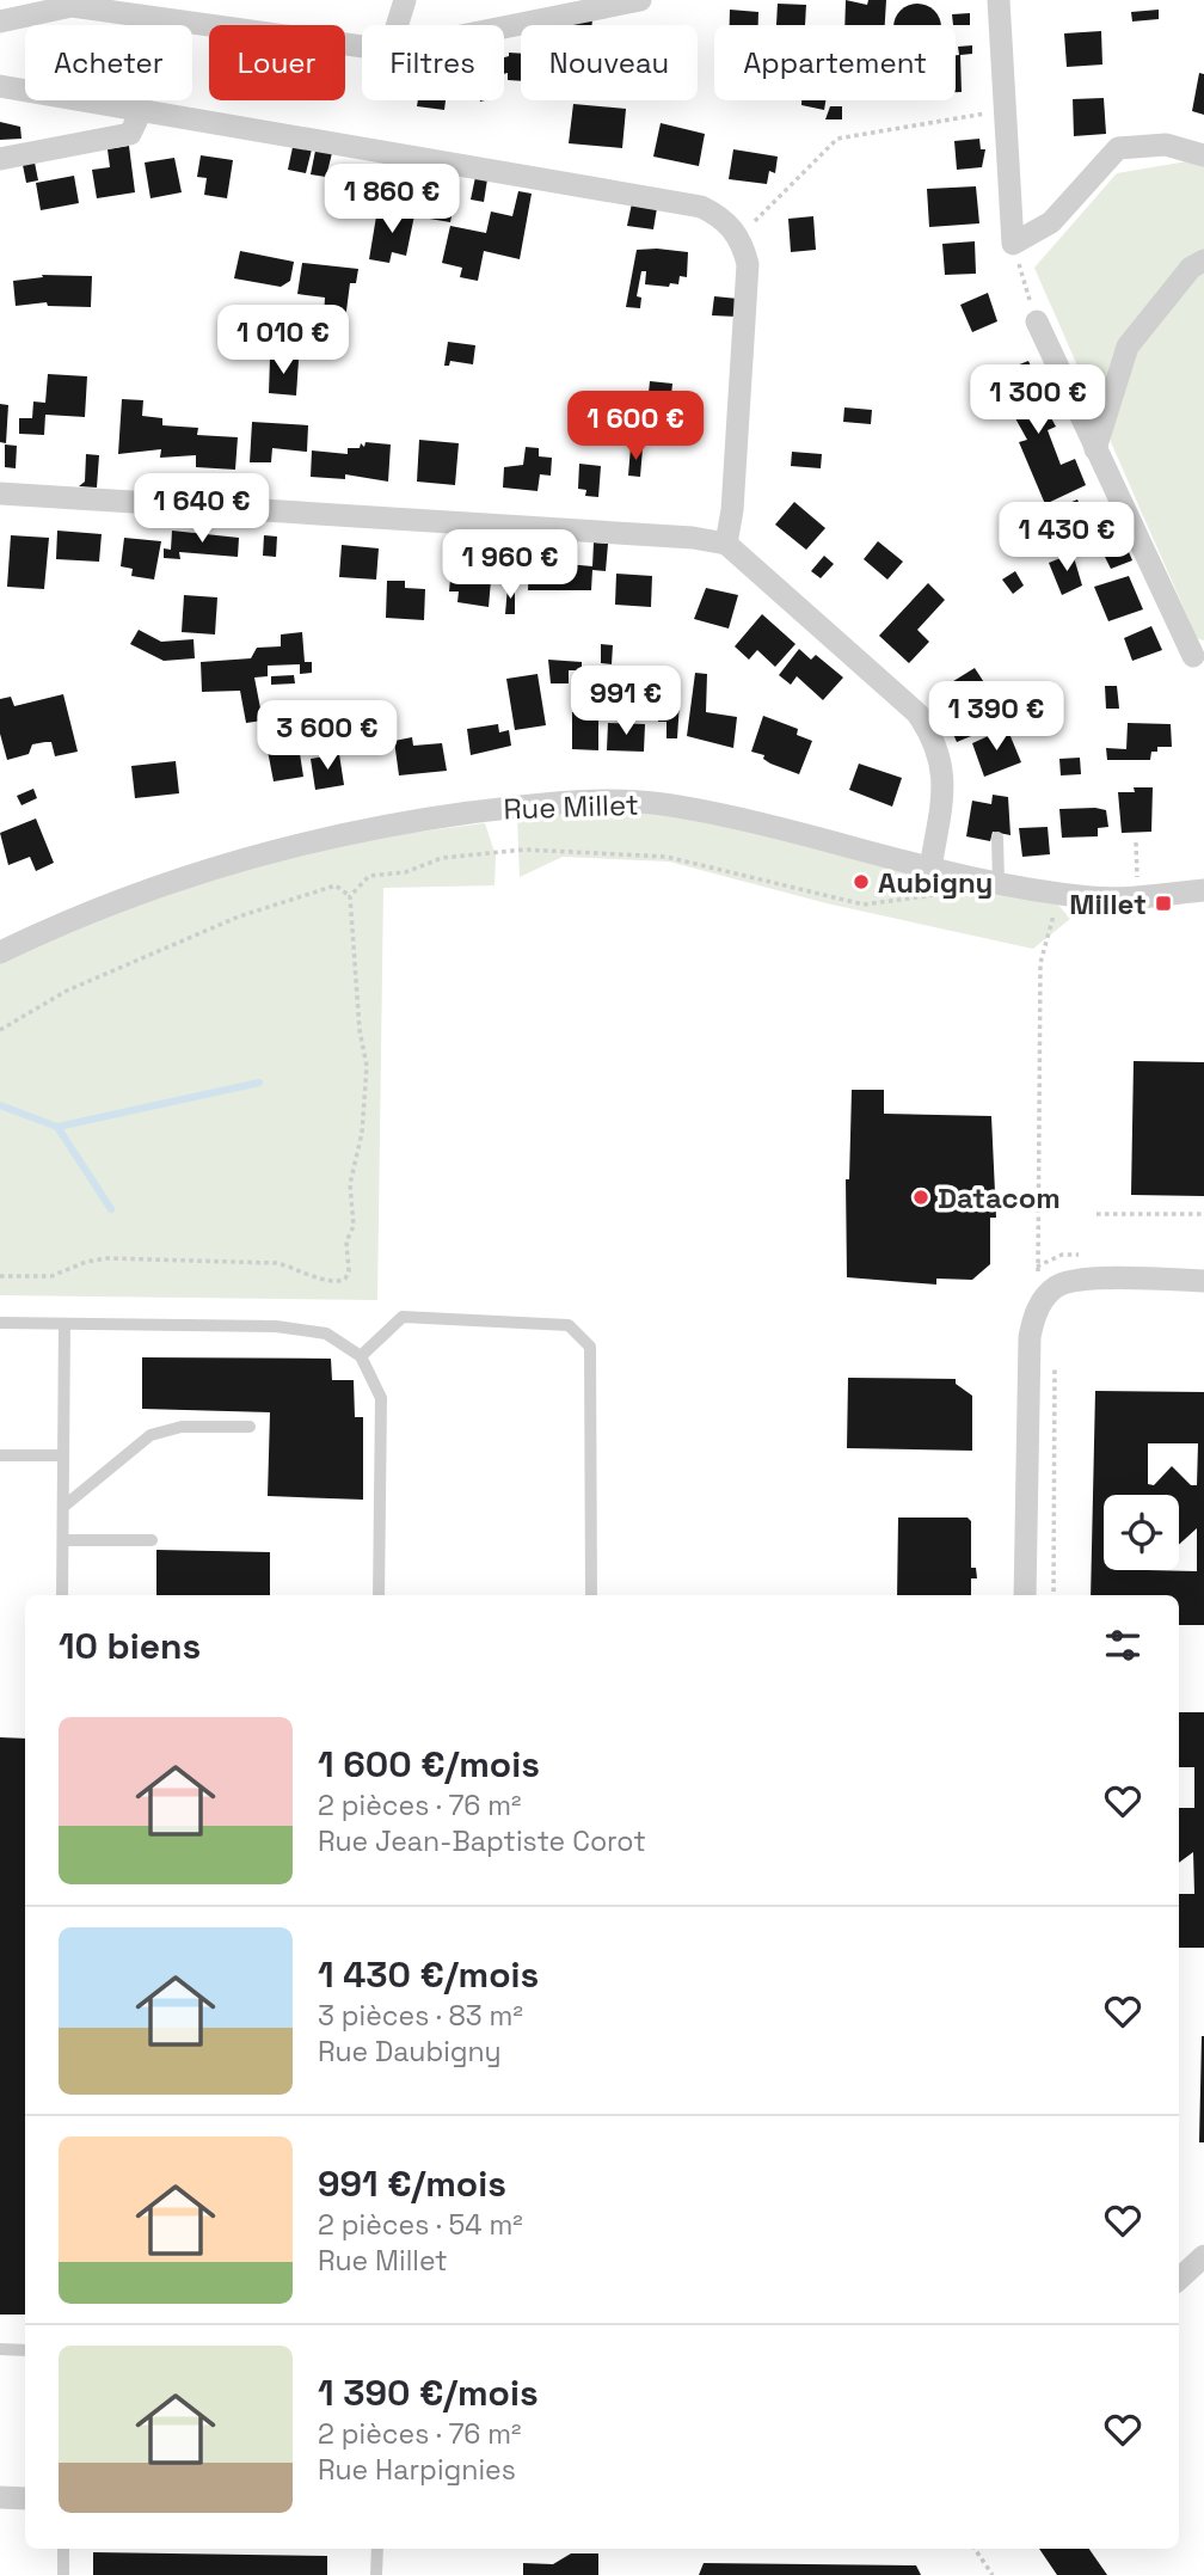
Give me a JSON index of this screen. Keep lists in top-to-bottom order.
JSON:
{
  "streets": {
    "street": ["Rue Millet"]
  },
  "places": {
    "other": ["Aubigny", "Datacom"],
    "transit": ["Millet"]
  },
  "page": {
    "chip": [
      "Acheter",
      "Louer",
      "Filtres",
      "Nouveau",
      "Appartement"
    ],
    "price": [
      "1 860 €",
      "1 010 €",
      "1 300 €",
      "1 600 €",
      "1 640 €",
      "1 430 €",
      "1 960 €",
      "991 €",
      "1 390 €",
      "3 600 €"
    ],
    "heading": "10 biens",
    "list": [
      {
        "name": "1 600 €/mois",
        "note": "2 pièces · 76 m² · Rue Jean-Baptiste Corot"
      },
      {
        "name": "1 430 €/mois",
        "note": "3 pièces · 83 m² · Rue Daubigny"
      },
      {
        "name": "991 €/mois",
        "note": "2 pièces · 54 m² · Rue Millet"
      },
      {
        "name": "1 390 €/mois",
        "note": "2 pièces · 76 m² · Rue Harpignies"
      }
    ]
  }
}
